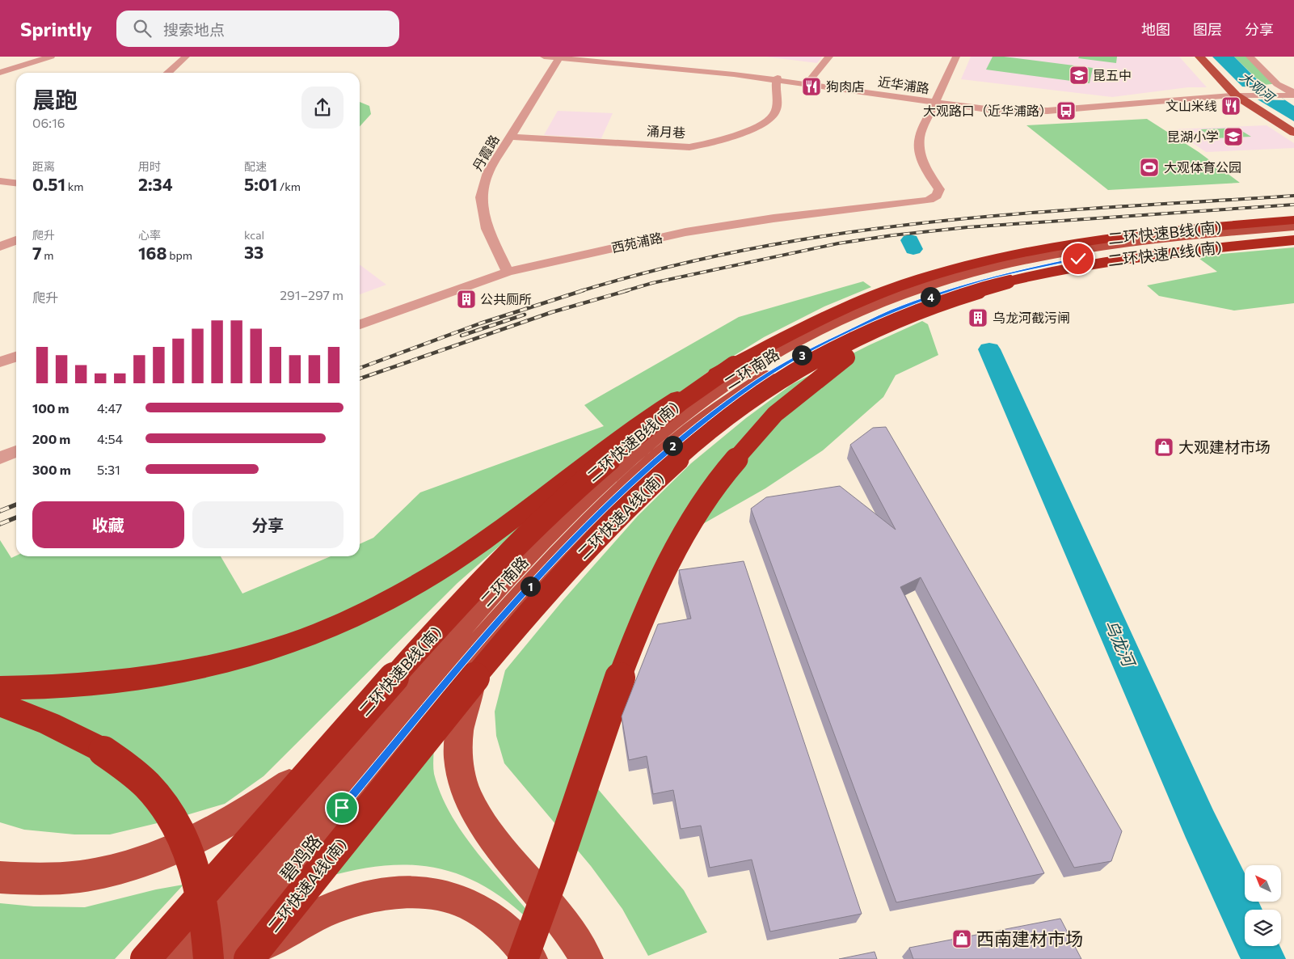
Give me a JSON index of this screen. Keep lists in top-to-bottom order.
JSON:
{
  "streets": {
    "highway": ["二环快速B线(南)", "二环快速A线(南)"],
    "main road": ["二环南路", "碧鸡路"],
    "street": [
      "近华浦路",
      "涌月巷",
      "丹霞路",
      "西苑浦路"
    ]
  },
  "crossings": [
    ["近华浦路", "涌月巷"],
    ["近华浦路", "丹霞路"],
    ["近华浦路", "西苑浦路"],
    ["涌月巷", "丹霞路"],
    ["丹霞路", "西苑浦路"],
    ["二环南路", "碧鸡路"]
  ],
  "water": ["大观河", "乌龙河"],
  "places": {
    "school or university": ["昆五中", "昆湖小学"],
    "restaurant": ["狗肉店", "文山米线"],
    "bus stop": ["大观路口（近华浦路）"],
    "sports": ["大观体育公园"],
    "building": ["公共厕所", "乌龙河截污闸"],
    "shop": ["大观建材市场", "西南建材市场"]
  },
  "north": "top left",
  "page": {
    "header": "Sprintly",
    "search": "搜索地点",
    "nav": ["地图", "图层", "分享"],
    "heading": ["晨跑", "06:16"],
    "stats": [
      ["距离", "0.51 km"],
      ["用时", "2:34"],
      ["配速", "5:01 /km"],
      ["爬升", "7 m"],
      ["心率", "168 bpm"],
      ["kcal", "33"]
    ],
    "chart": ["爬升", "291–297 m"],
    "pins": [
      "4",
      "3",
      "2",
      "1"
    ],
    "list": [
      {
        "name": "100 m",
        "note": "4:47"
      },
      {
        "name": "200 m",
        "note": "4:54"
      },
      {
        "name": "300 m",
        "note": "5:31"
      }
    ],
    "buttons": ["收藏", "分享"]
  }
}
